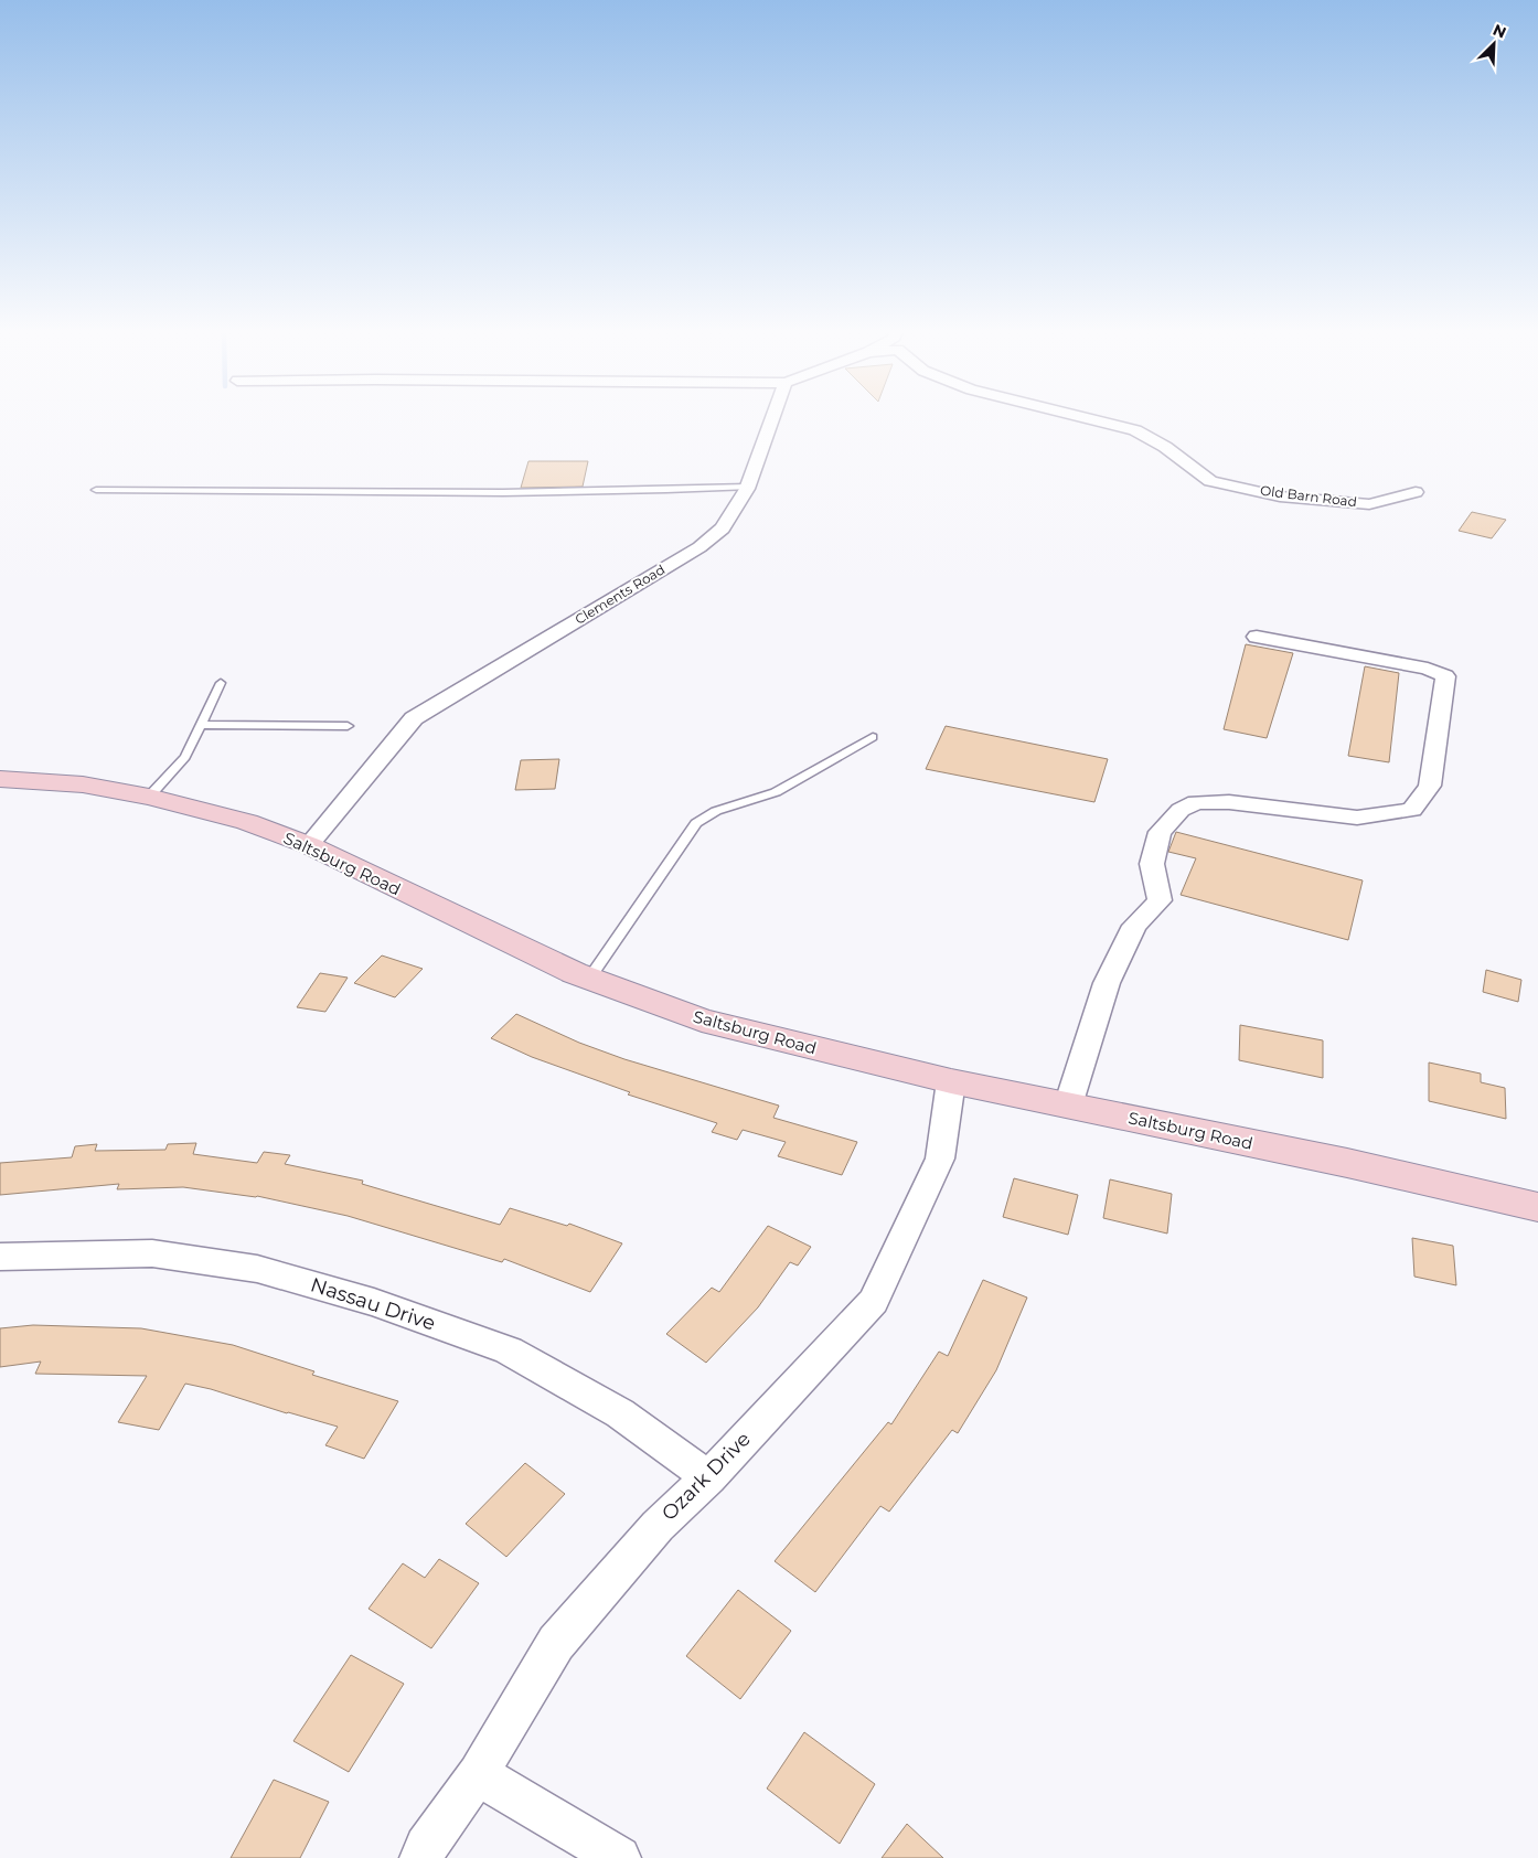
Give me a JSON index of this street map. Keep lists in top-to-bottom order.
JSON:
{
  "streets": {
    "main road": ["Saltsburg Road"],
    "street": [
      "Old Barn Road",
      "Clements Road",
      "Nassau Drive",
      "Ozark Drive"
    ]
  },
  "crossings": [
    ["Clements Road", "Saltsburg Road"],
    ["Saltsburg Road", "Ozark Drive"],
    ["Nassau Drive", "Ozark Drive"]
  ],
  "north": "top right"
}
